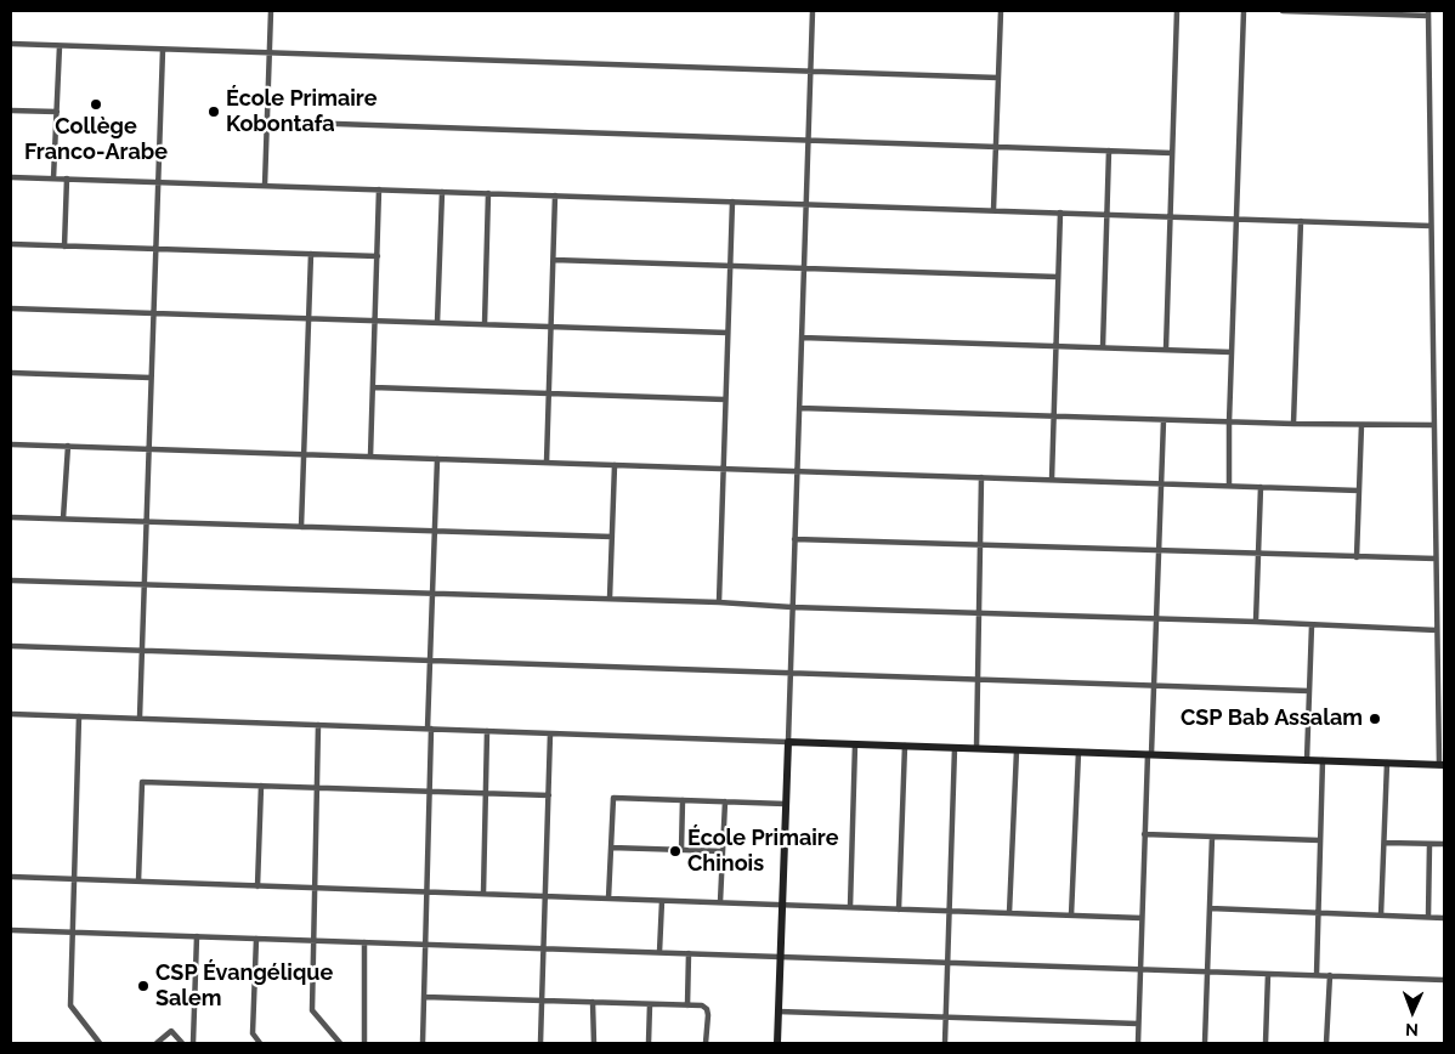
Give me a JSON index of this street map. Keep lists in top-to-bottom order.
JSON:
{
  "places": [
    "Collège Franco-Arabe",
    "École Primaire Kobontafa",
    "CSP Bab Assalam",
    "École Primaire Chinois",
    "CSP Évangélique Salem"
  ],
  "north": "bottom"
}
